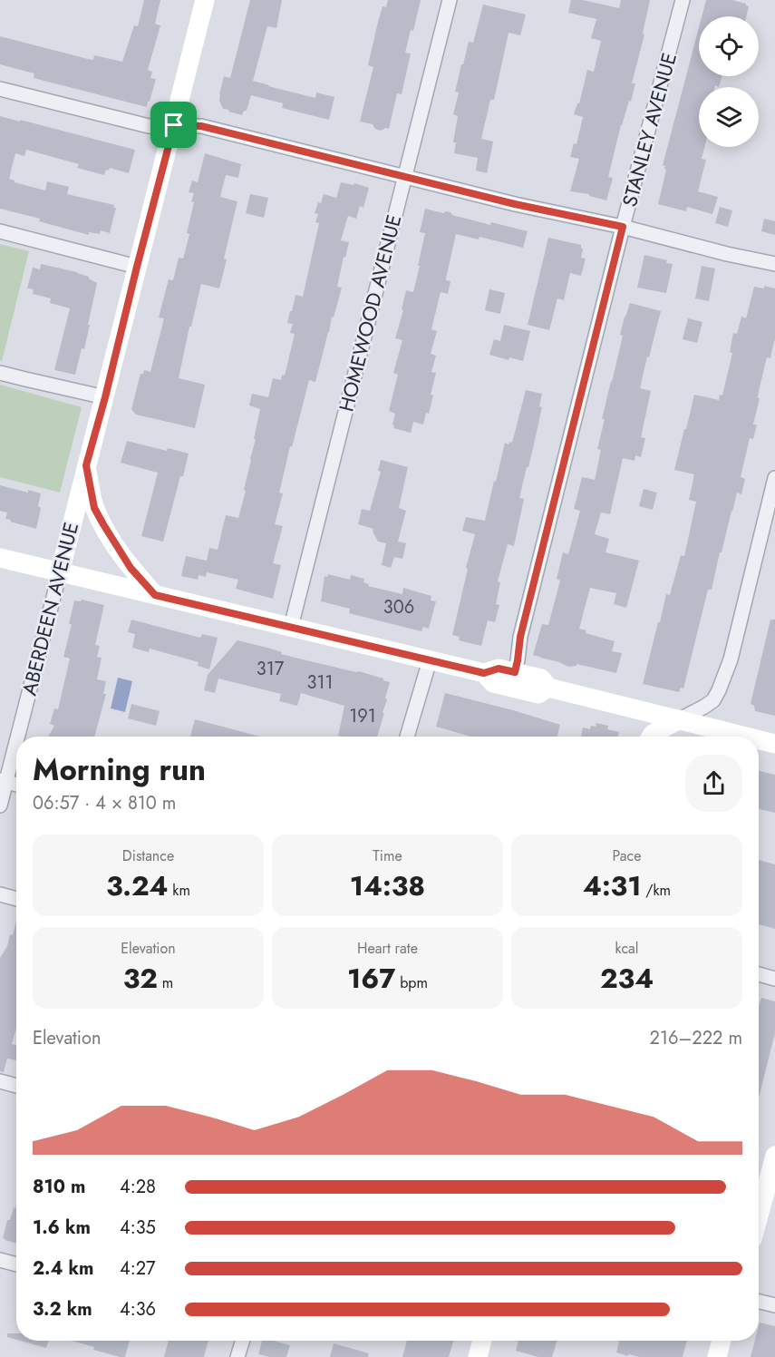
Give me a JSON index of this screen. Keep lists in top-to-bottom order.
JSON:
{
  "streets": {
    "main road": ["ABERDEEN AVENUE"],
    "street": ["STANLEY AVENUE", "HOMEWOOD AVENUE"]
  },
  "house_numbers": [
    "306",
    "317",
    "311",
    "191"
  ],
  "page": {
    "heading": ["Morning run", "06:57 · 4 × 810 m"],
    "stats": [
      ["Distance", "3.24 km"],
      ["Time", "14:38"],
      ["Pace", "4:31 /km"],
      ["Elevation", "32 m"],
      ["Heart rate", "167 bpm"],
      ["kcal", "234"]
    ],
    "chart": ["Elevation", "216–222 m"],
    "list": [
      {
        "name": "810 m",
        "note": "4:28"
      },
      {
        "name": "1.6 km",
        "note": "4:35"
      },
      {
        "name": "2.4 km",
        "note": "4:27"
      },
      {
        "name": "3.2 km",
        "note": "4:36"
      }
    ]
  }
}
